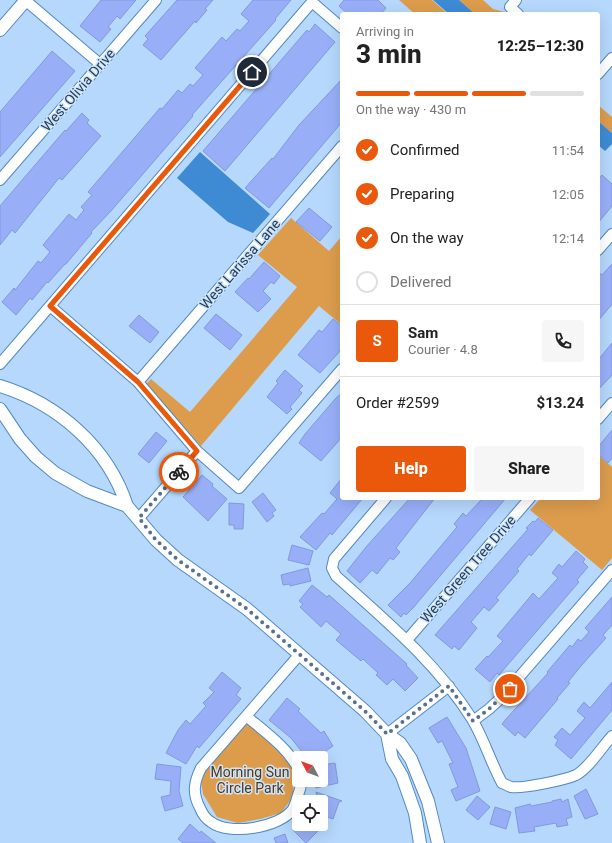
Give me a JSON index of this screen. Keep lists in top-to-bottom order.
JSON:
{
  "streets": {
    "street": ["West Olivia Drive", "West Larissa Lane", "West Green Tree Drive"]
  },
  "parks": ["Morning Sun Circle Park"],
  "north": "top left",
  "page": {
    "heading": ["3 min", "Arriving in", "12:25–12:30"],
    "panel": [
      "Sam",
      "Courier · 4.8",
      "Order #2599",
      "$13.24"
    ],
    "bar": "On the way · 430 m",
    "list": [
      ["Confirmed", "11:54"],
      ["Preparing", "12:05"],
      ["On the way", "12:14"],
      "Delivered"
    ],
    "round": "S",
    "buttons": ["Help", "Share"]
  }
}
